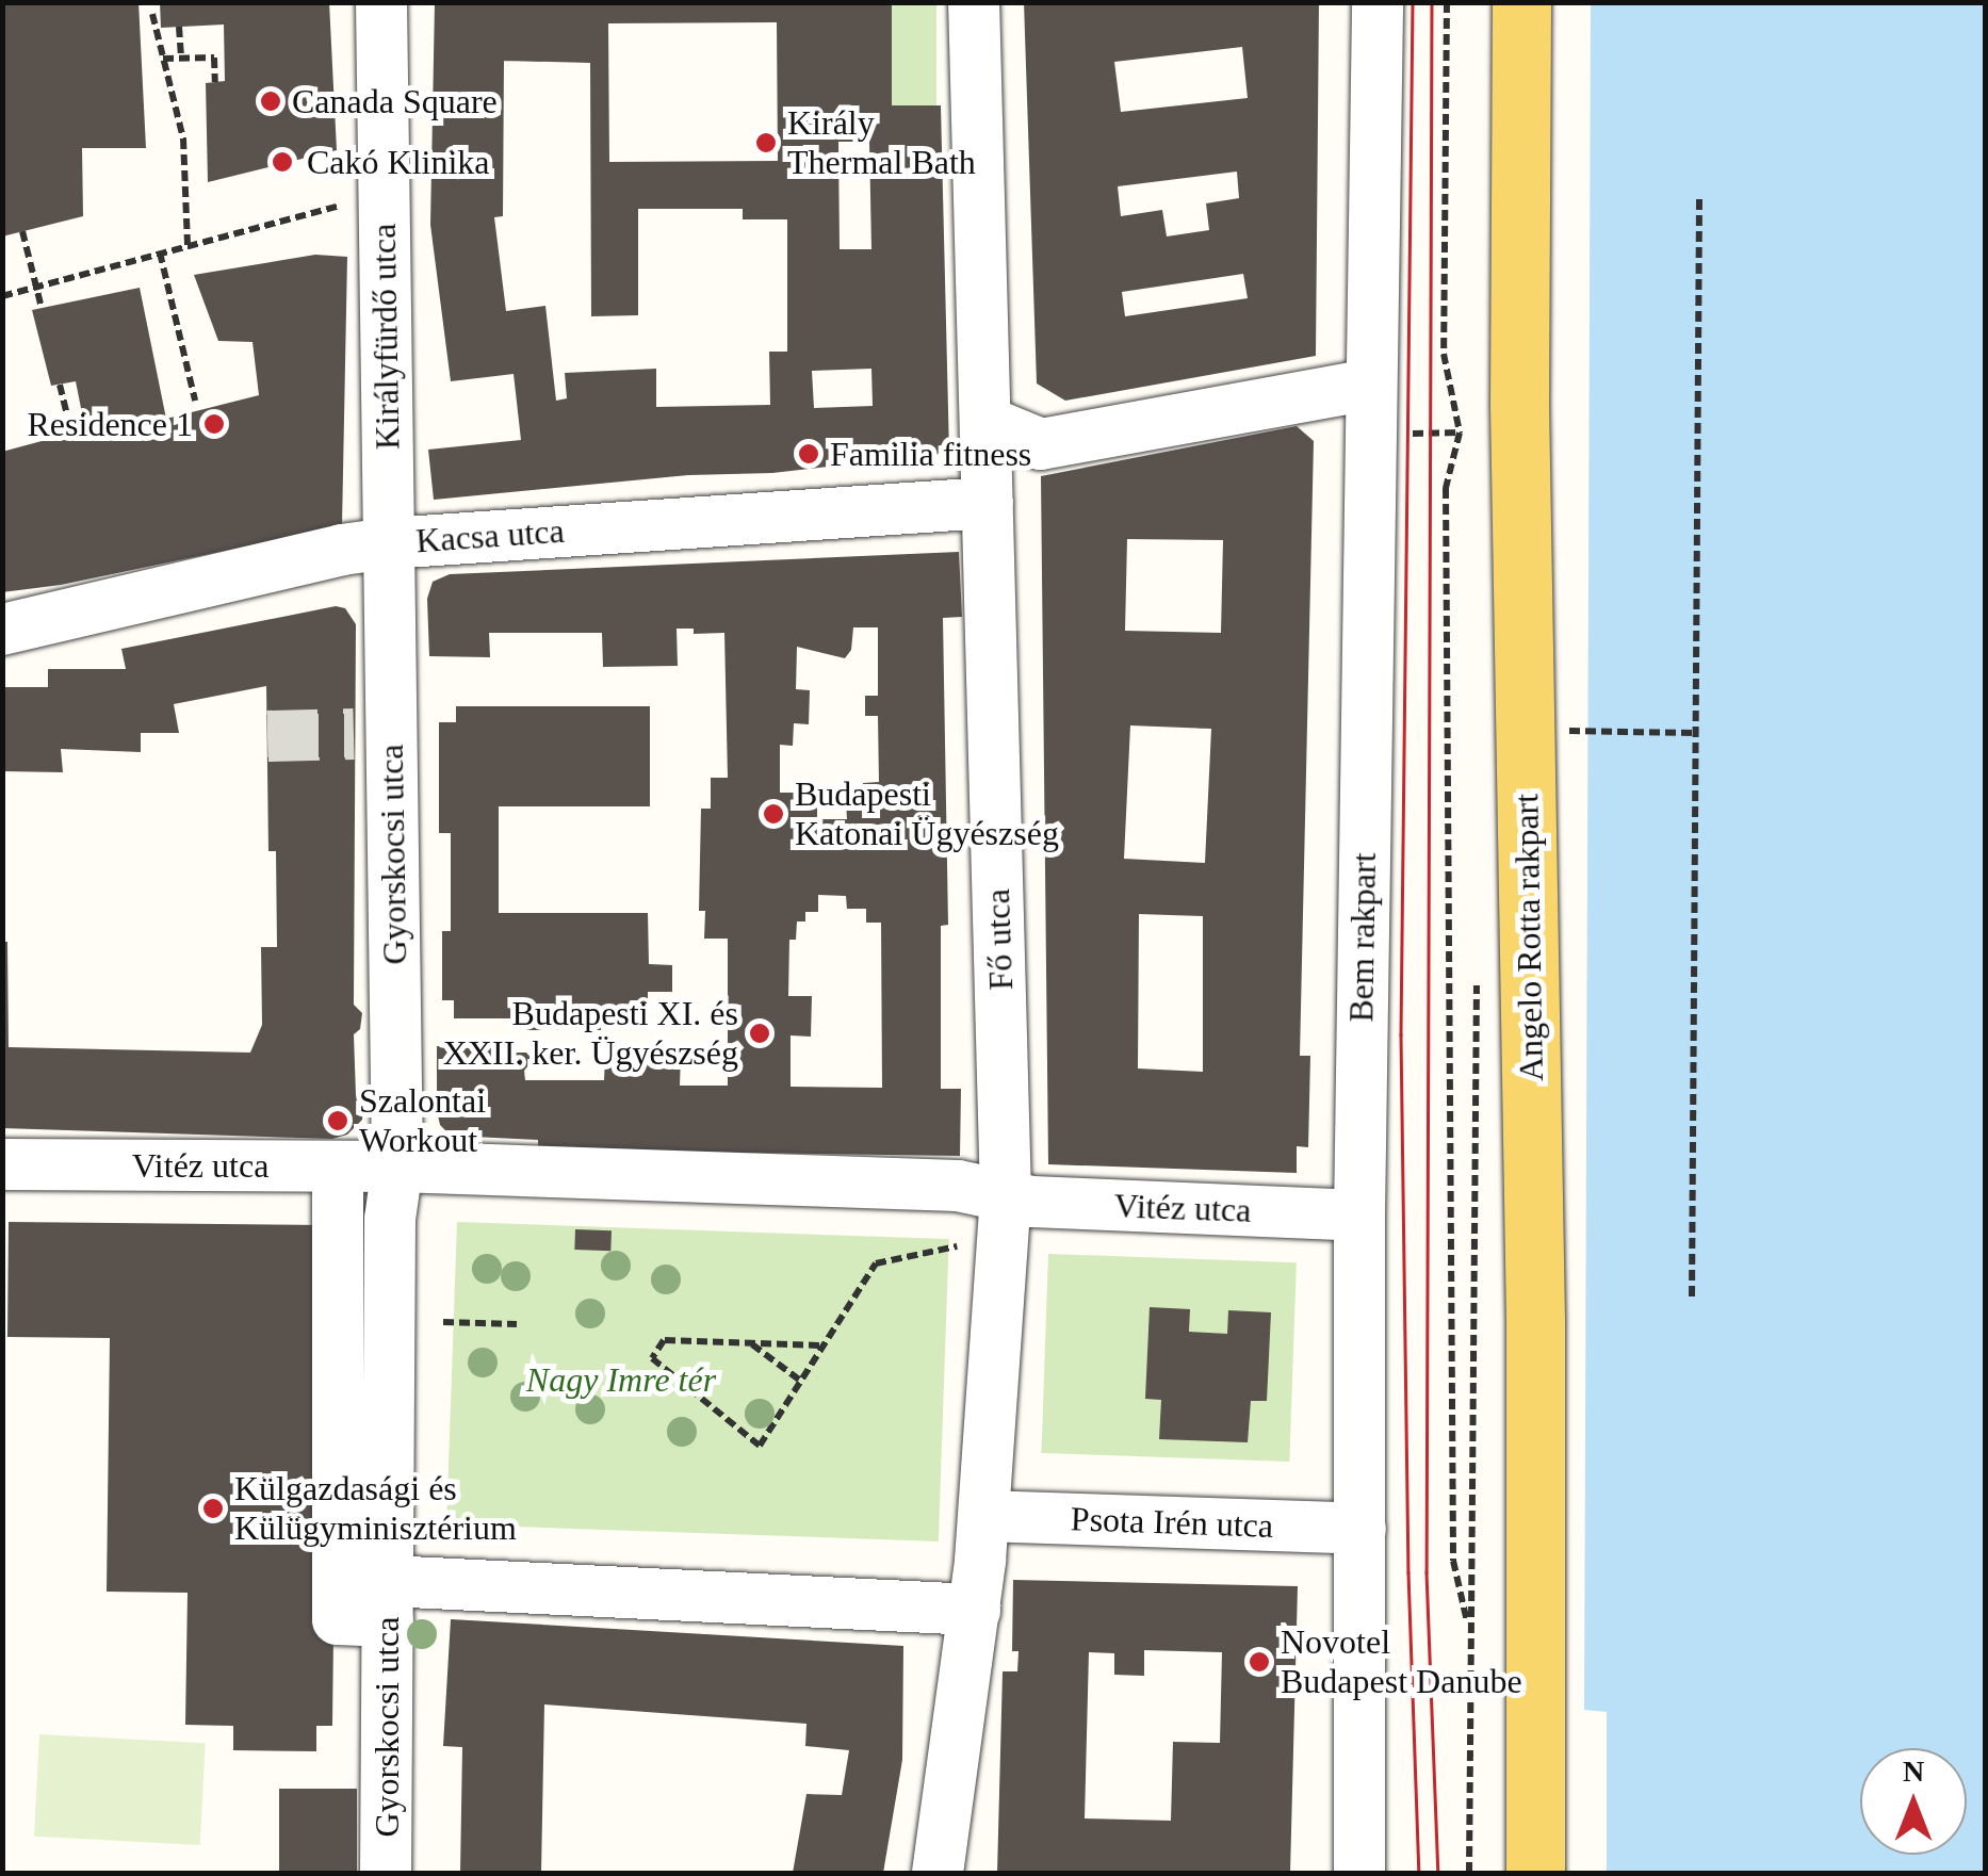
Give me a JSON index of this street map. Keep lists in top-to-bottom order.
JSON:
{
  "streets": {
    "main road": ["Angelo Rotta rakpart"],
    "street": [
      "Királyfürdő utca",
      "Kacsa utca",
      "Gyorskocsi utca",
      "Bem rakpart",
      "Fő utca",
      "Vitéz utca",
      "Psota Irén utca"
    ]
  },
  "crossings": [
    ["Királyfürdő utca", "Kacsa utca"],
    ["Királyfürdő utca", "Gyorskocsi utca"],
    ["Kacsa utca", "Gyorskocsi utca"],
    ["Kacsa utca", "Fő utca"],
    ["Gyorskocsi utca", "Vitéz utca"],
    ["Bem rakpart", "Vitéz utca"],
    ["Bem rakpart", "Psota Irén utca"],
    ["Fő utca", "Vitéz utca"],
    ["Fő utca", "Psota Irén utca"]
  ],
  "parks": ["Nagy Imre tér"],
  "places": [
    "Canada Square",
    "Király Thermal Bath",
    "Cakó Klinika",
    "Residence 1",
    "Familia fitness",
    "Budapesti Katonai Ügyészség",
    "Budapesti XI. és XXII. ker. Ügyészség",
    "Szalontai Workout",
    "Külgazdasági és Külügyminisztérium",
    "Novotel Budapest Danube"
  ],
  "north": "top"
}
